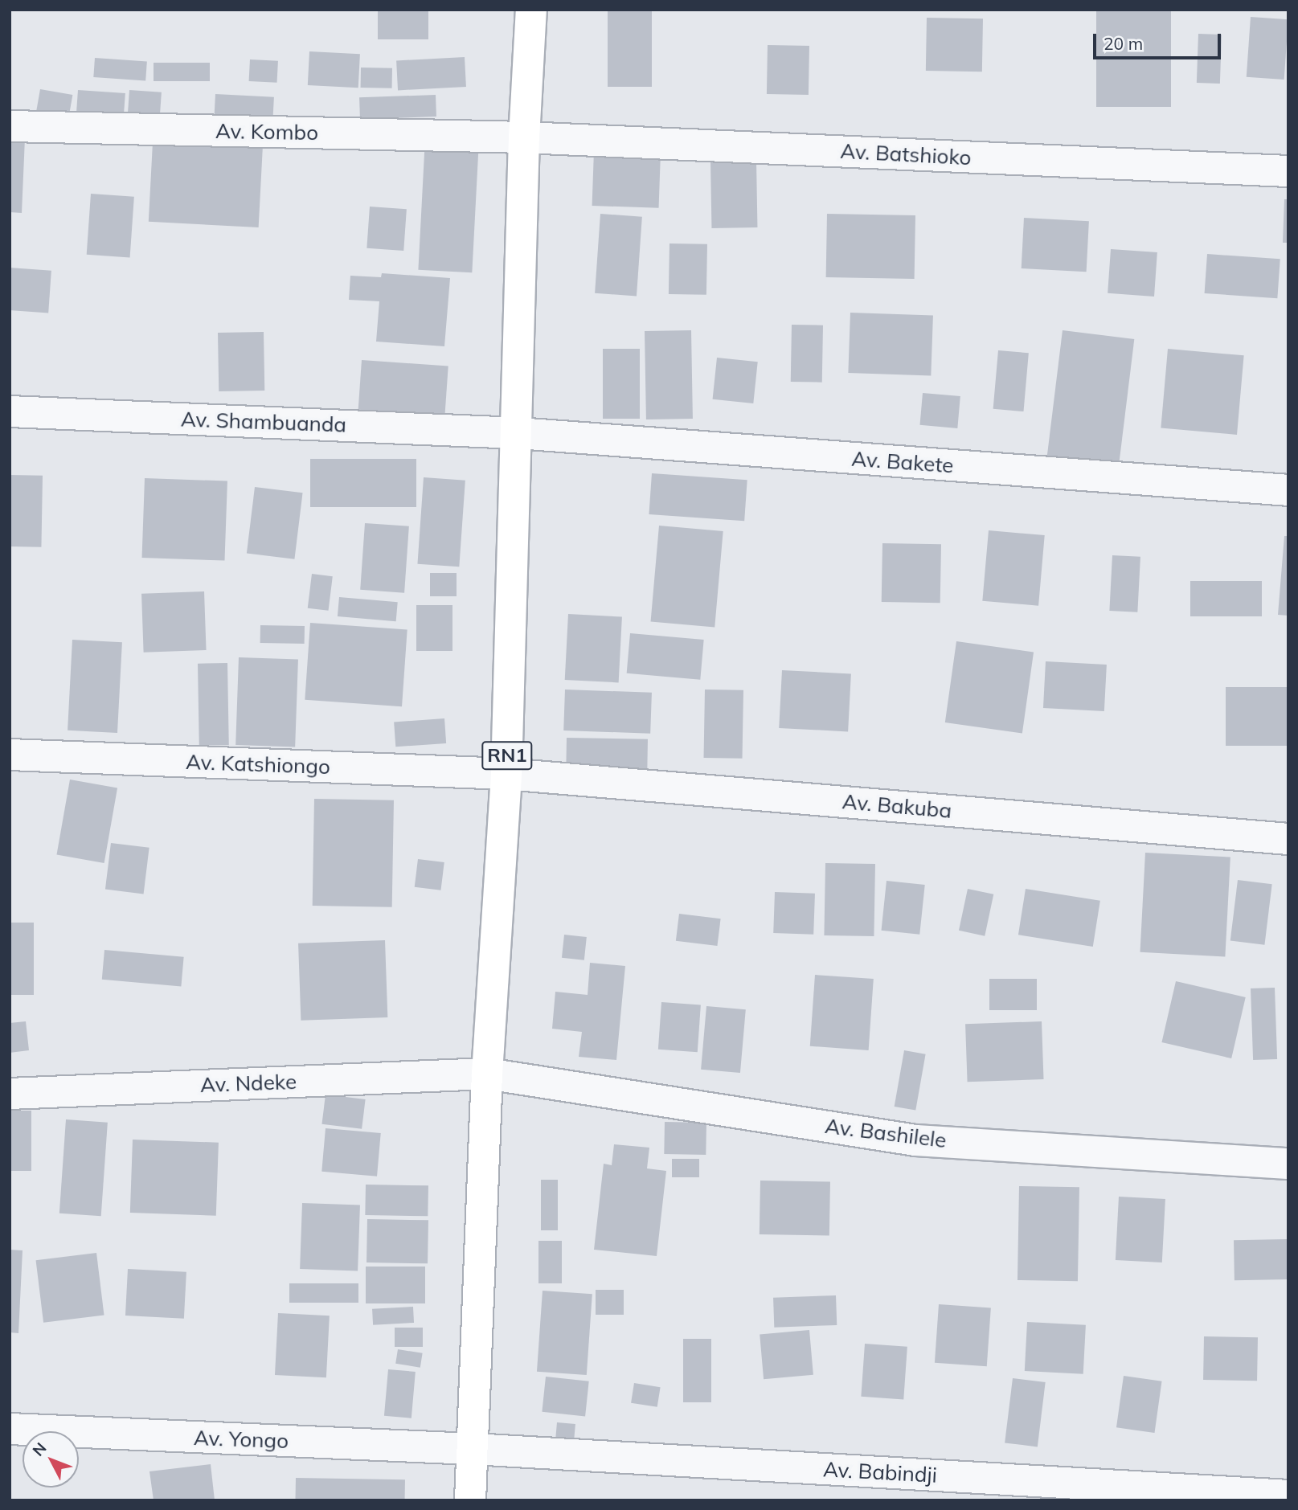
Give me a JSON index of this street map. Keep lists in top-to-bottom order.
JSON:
{
  "streets": {
    "highway": ["RN1"],
    "street": [
      "Av. Kombo",
      "Av. Batshioko",
      "Av. Shambuanda",
      "Av. Bakete",
      "Av. Katshiongo",
      "Av. Bakuba",
      "Av. Ndeke",
      "Av. Bashilele",
      "Av. Yongo",
      "Av. Babindji"
    ]
  },
  "crossings": [
    ["Av. Kombo", "Av. Batshioko"],
    ["Av. Kombo", "RN1"],
    ["Av. Batshioko", "RN1"],
    ["Av. Shambuanda", "Av. Bakete"],
    ["Av. Shambuanda", "RN1"],
    ["Av. Bakete", "RN1"],
    ["RN1", "Av. Katshiongo"],
    ["RN1", "Av. Bakuba"],
    ["RN1", "Av. Ndeke"],
    ["RN1", "Av. Bashilele"],
    ["RN1", "Av. Yongo"],
    ["RN1", "Av. Babindji"],
    ["Av. Katshiongo", "Av. Bakuba"],
    ["Av. Ndeke", "Av. Bashilele"],
    ["Av. Yongo", "Av. Babindji"]
  ],
  "scale_bar": "20 m",
  "north": "top left"
}
